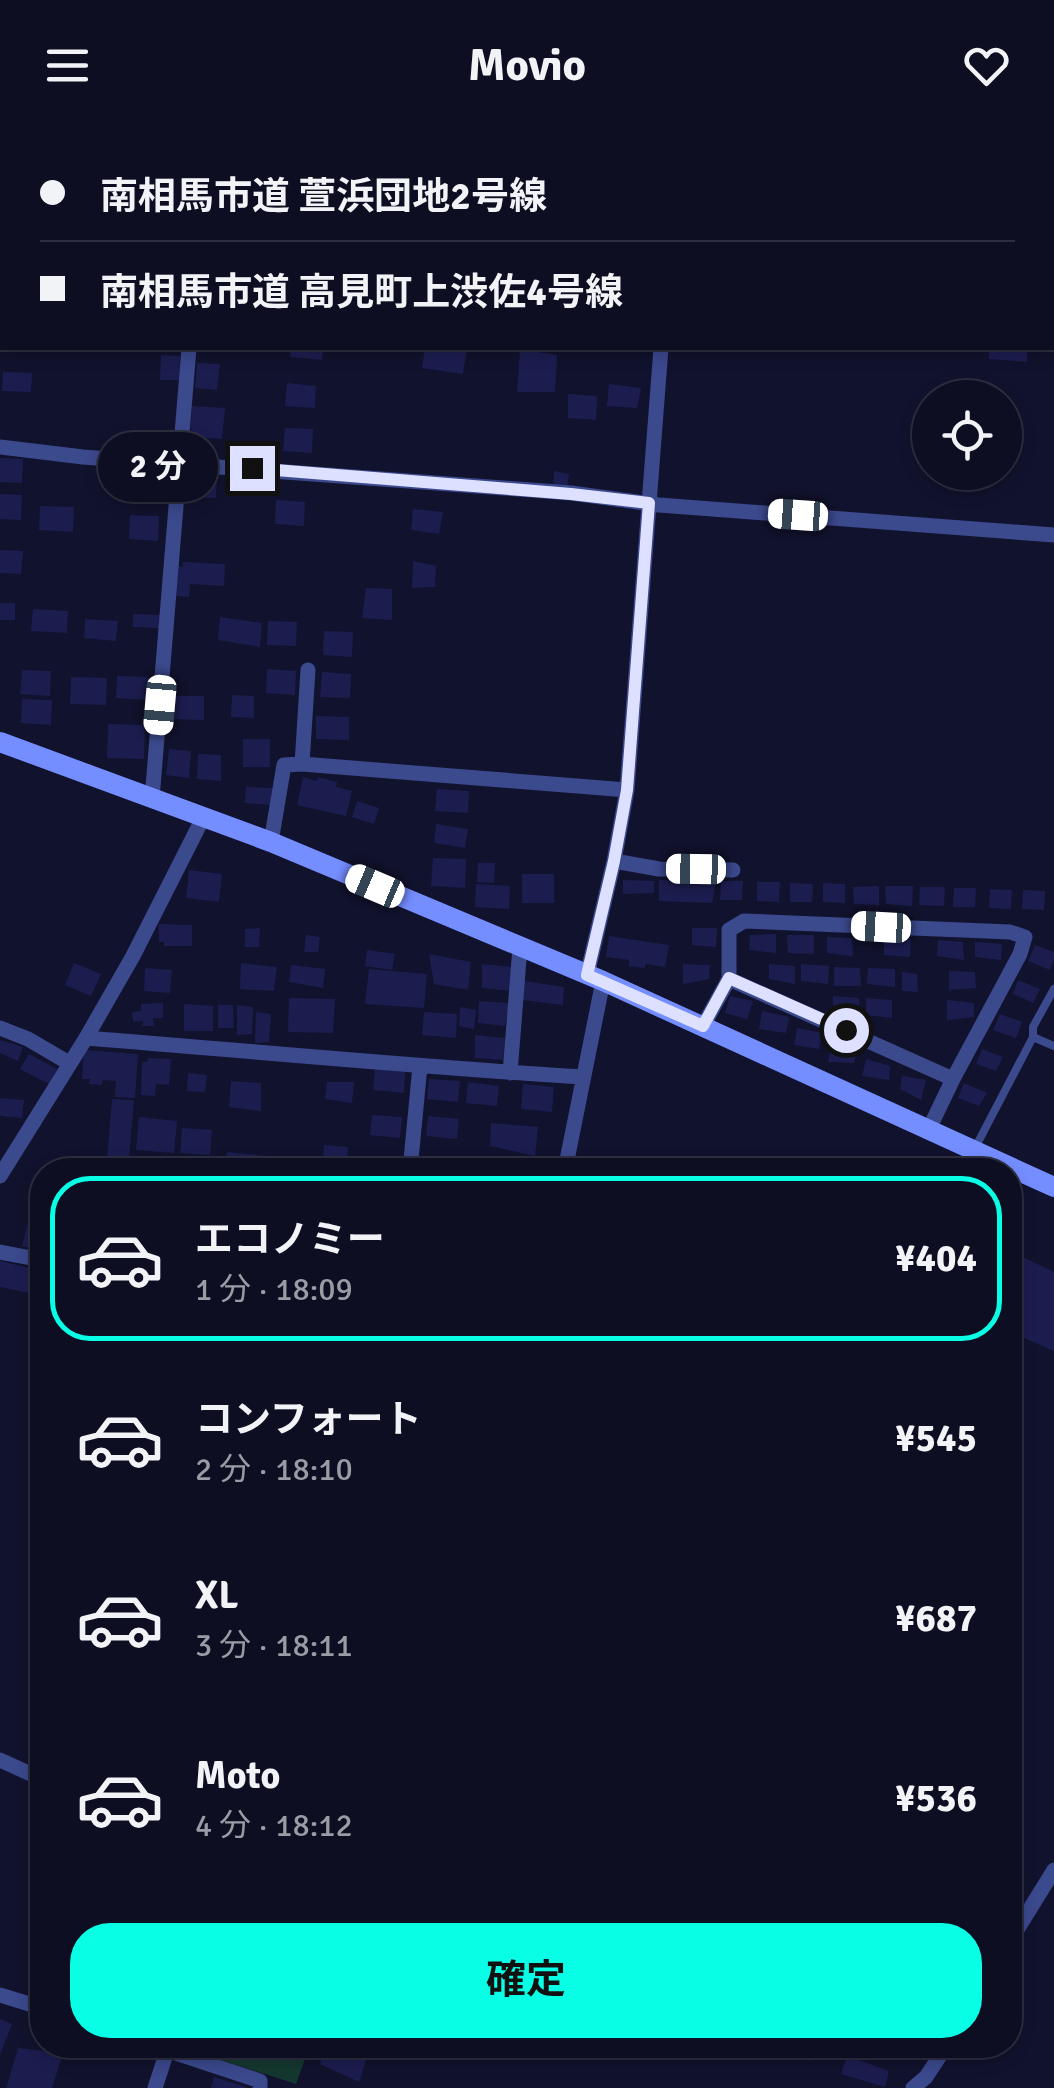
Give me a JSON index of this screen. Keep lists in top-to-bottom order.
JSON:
{
  "page": {
    "header": "Movio",
    "banner": ["南相馬市道 萱浜団地2号線", "南相馬市道 高見町上渋佐4号線"],
    "bubble": "2 分",
    "list": [
      {
        "name": "エコノミー",
        "note": "1 分 · 18:09",
        "value": "¥404"
      },
      {
        "name": "コンフォート",
        "note": "2 分 · 18:10",
        "value": "¥545"
      },
      {
        "name": "XL",
        "note": "3 分 · 18:11",
        "value": "¥687"
      },
      {
        "name": "Moto",
        "note": "4 分 · 18:12",
        "value": "¥536"
      }
    ],
    "buttons": "確定"
  }
}
